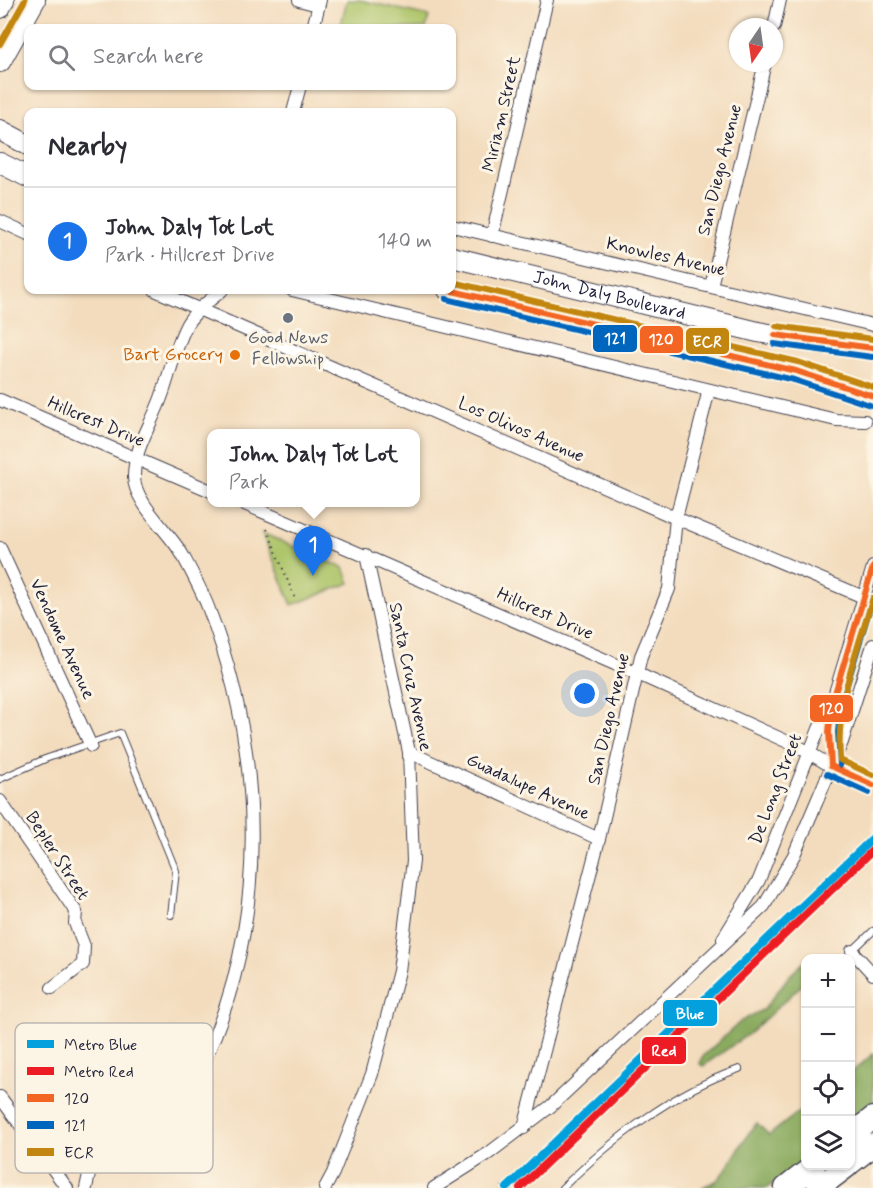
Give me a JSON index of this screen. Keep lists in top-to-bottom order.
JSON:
{
  "streets": {
    "main road": ["John Daly Boulevard"],
    "street": [
      "Miriam Street",
      "San Diego Avenue",
      "Knowles Avenue",
      "Hillcrest Drive",
      "Los Olivos Avenue",
      "Vendome Avenue",
      "Santa Cruz Avenue",
      "Guadalupe Avenue",
      "De Long Street",
      "Bepler Street"
    ]
  },
  "crossings": [
    ["Miriam Street", "Knowles Avenue"],
    ["San Diego Avenue", "Knowles Avenue"],
    ["San Diego Avenue", "Hillcrest Drive"],
    ["San Diego Avenue", "Los Olivos Avenue"],
    ["San Diego Avenue", "Guadalupe Avenue"],
    ["San Diego Avenue", "De Long Street"],
    ["Hillcrest Drive", "Santa Cruz Avenue"],
    ["Hillcrest Drive", "De Long Street"],
    ["Los Olivos Avenue", "De Long Street"],
    ["Santa Cruz Avenue", "Guadalupe Avenue"]
  ],
  "places": ["Good News Fellowship", "Bart Grocery"],
  "lines": [
    "transit line ECR",
    "transit line 120",
    "transit line 121",
    "metro line Blue",
    "metro line Red"
  ],
  "legend": [
    "Metro Blue",
    "Metro Red",
    "120",
    "121",
    "ECR"
  ],
  "north": "bottom",
  "page": {
    "search": "Search here",
    "heading": "Nearby",
    "list": [
      {
        "mark": "1",
        "name": "John Daly Tot Lot",
        "note": "Park · Hillcrest Drive",
        "value": "140 m"
      }
    ],
    "popup": ["John Daly Tot Lot", "Park"],
    "pins": "1",
    "map_buttons": ["+", "−"]
  }
}
